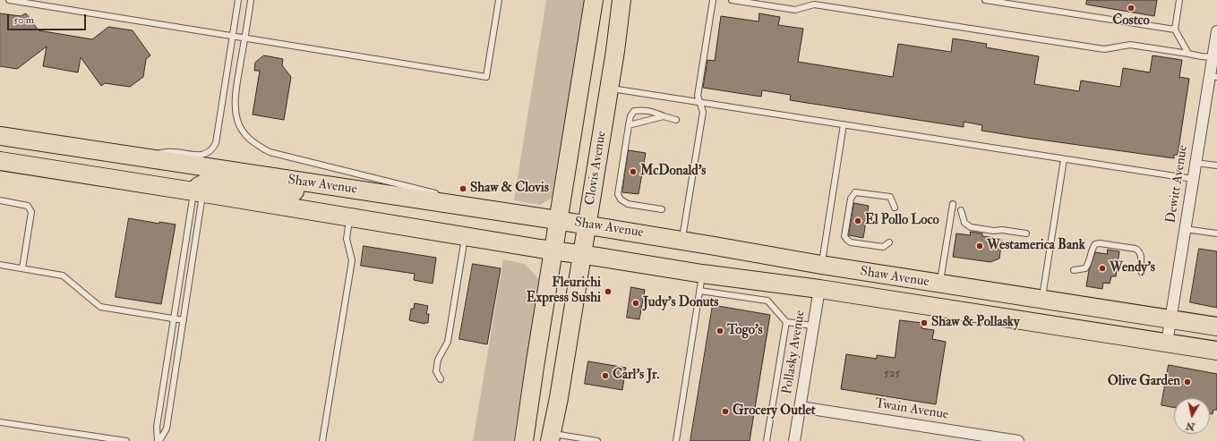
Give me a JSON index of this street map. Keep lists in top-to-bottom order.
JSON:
{
  "streets": {
    "main road": ["Clovis Avenue", "Shaw Avenue"],
    "street": ["Dewitt Avenue", "Pollasky Avenue", "Twain Avenue"]
  },
  "crossings": [
    ["Clovis Avenue", "Shaw Avenue"],
    ["Dewitt Avenue", "Shaw Avenue"],
    ["Shaw Avenue", "Pollasky Avenue"],
    ["Pollasky Avenue", "Twain Avenue"]
  ],
  "places": [
    "Costco",
    "McDonald's",
    "Shaw & Clovis",
    "El Pollo Loco",
    "Westamerica Bank",
    "Wendy's",
    "Fleurichi Express Sushi",
    "Judy's Donuts",
    "Shaw & Pollasky",
    "Togo's",
    "Carl's Jr.",
    "Olive Garden",
    "Grocery Outlet"
  ],
  "house_numbers": ["525"],
  "scale_bar": "50 m",
  "north": "bottom"
}
